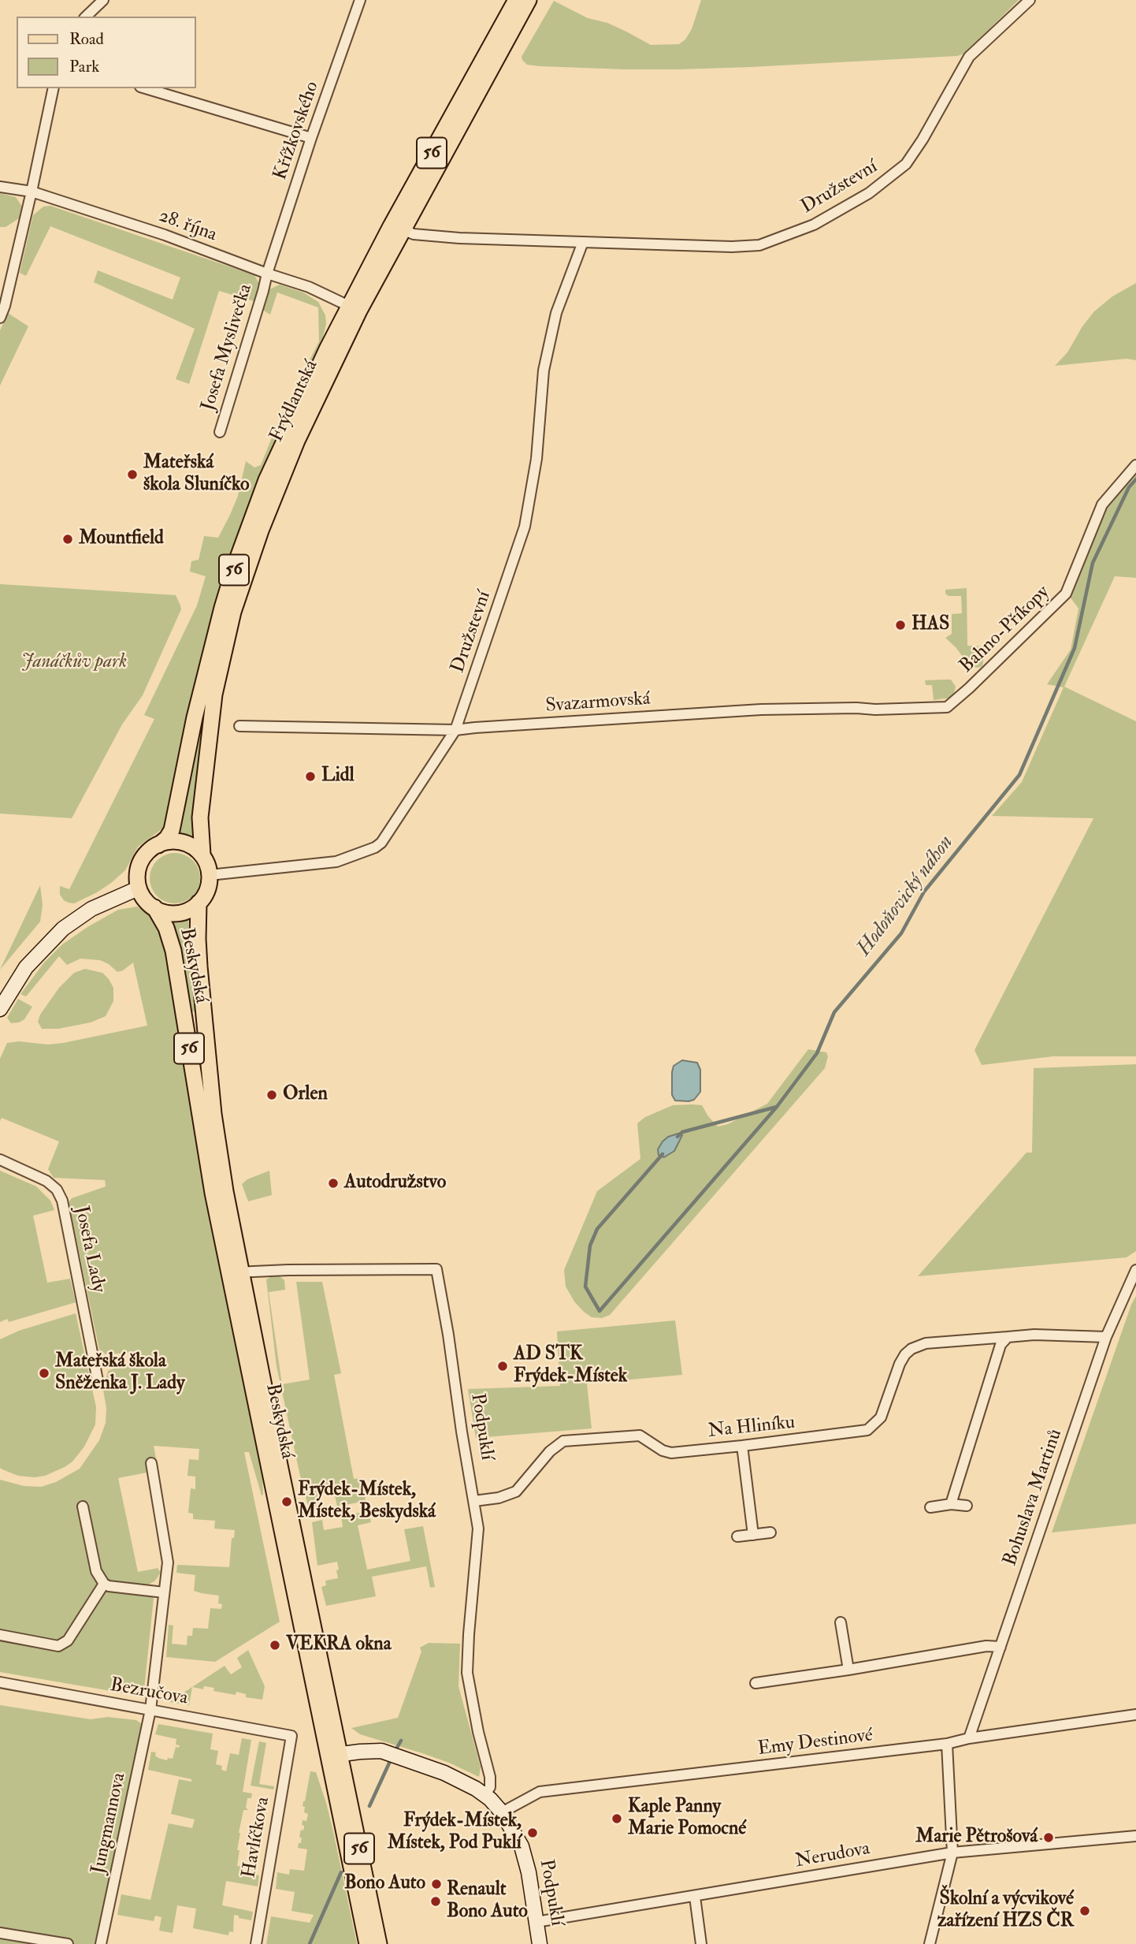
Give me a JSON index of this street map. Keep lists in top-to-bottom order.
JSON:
{
  "streets": {
    "main road": ["56", "Frýdlantská", "Beskydská"],
    "street": [
      "Křížkovského",
      "Družstevní",
      "28. října",
      "Josefa Myslivečka",
      "Bahno-Příkopy",
      "Svazarmovská",
      "Josefa Lady",
      "Podpuklí",
      "Na Hliníku",
      "Bohuslava Martinů",
      "Bezručova",
      "Emy Destinové",
      "Jungmannova",
      "Havlíčkova",
      "Nerudova"
    ]
  },
  "crossings": [
    ["Křížkovského", "28. října"],
    ["Křížkovského", "Josefa Myslivečka"],
    ["56", "Družstevní"],
    ["56", "Frýdlantská"],
    ["56", "Beskydská"],
    ["Družstevní", "Frýdlantská"],
    ["Družstevní", "Svazarmovská"],
    ["Družstevní", "Beskydská"],
    ["28. října", "Josefa Myslivečka"],
    ["28. října", "Frýdlantská"],
    ["Frýdlantská", "Beskydská"],
    ["Bahno-Příkopy", "Svazarmovská"],
    ["Beskydská", "Podpuklí"],
    ["Podpuklí", "Na Hliníku"],
    ["Podpuklí", "Emy Destinové"],
    ["Podpuklí", "Nerudova"],
    ["Na Hliníku", "Bohuslava Martinů"],
    ["Bohuslava Martinů", "Emy Destinové"],
    ["Bezručova", "Jungmannova"],
    ["Bezručova", "Havlíčkova"]
  ],
  "water": ["Hodoňovický náhon"],
  "parks": ["Janáčkův park"],
  "places": [
    "Mateřská škola Sluníčko",
    "Mountfield",
    "HAS",
    "Lidl",
    "Orlen",
    "Autodružstvo",
    "AD STK Frýdek-Místek",
    "Mateřská škola Sněženka J. Lady",
    "Frýdek-Místek, Místek, Beskydská",
    "VEKRA okna",
    "Kaple Panny Marie Pomocné",
    "Frýdek-Místek, Místek, Pod Puklí",
    "Marie Pětrošová",
    "Bono Auto",
    "Renault Bono Auto",
    "Školní a výcvikové zařízení HZS ČR"
  ],
  "legend": ["Road", "Park"]
}
